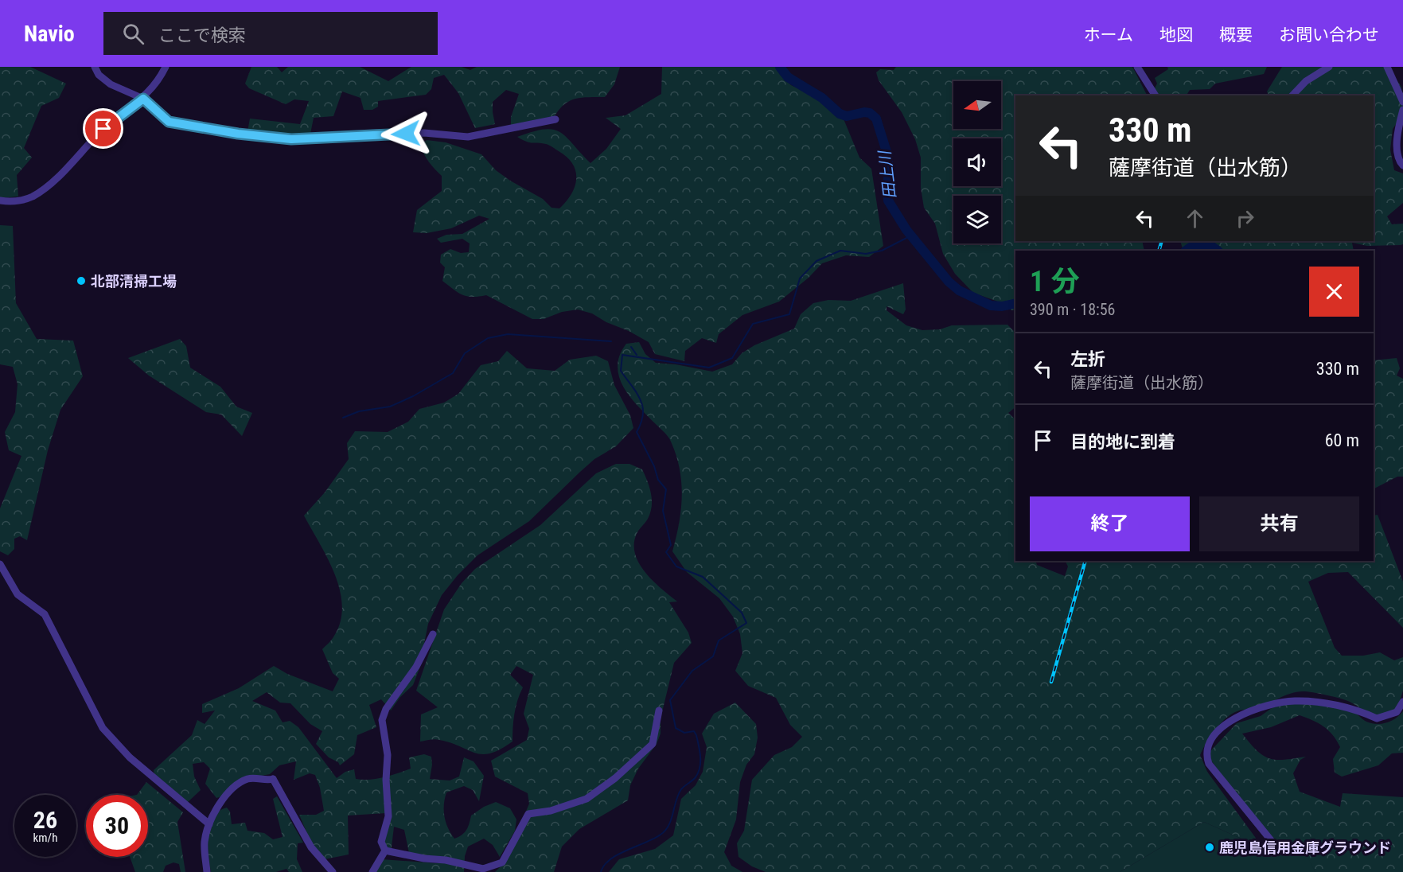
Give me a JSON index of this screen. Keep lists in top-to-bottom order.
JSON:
{
  "water": ["田上川"],
  "places": ["北部清掃工場", "鹿児島信用金庫グラウンド"],
  "north": "left",
  "page": {
    "header": "Navio",
    "search": "ここで検索",
    "nav": [
      "ホーム",
      "地図",
      "概要",
      "お問い合わせ"
    ],
    "turn": ["330 m", "薩摩街道（出水筋）"],
    "heading": ["1 分", "390 m · 18:56"],
    "list": [
      {
        "name": "左折",
        "note": "薩摩街道（出水筋）",
        "value": "330 m"
      },
      {
        "name": "目的地に到着",
        "value": "60 m"
      }
    ],
    "buttons": ["終了", "共有"],
    "speed": "26 km/h",
    "limit": "30"
  }
}
